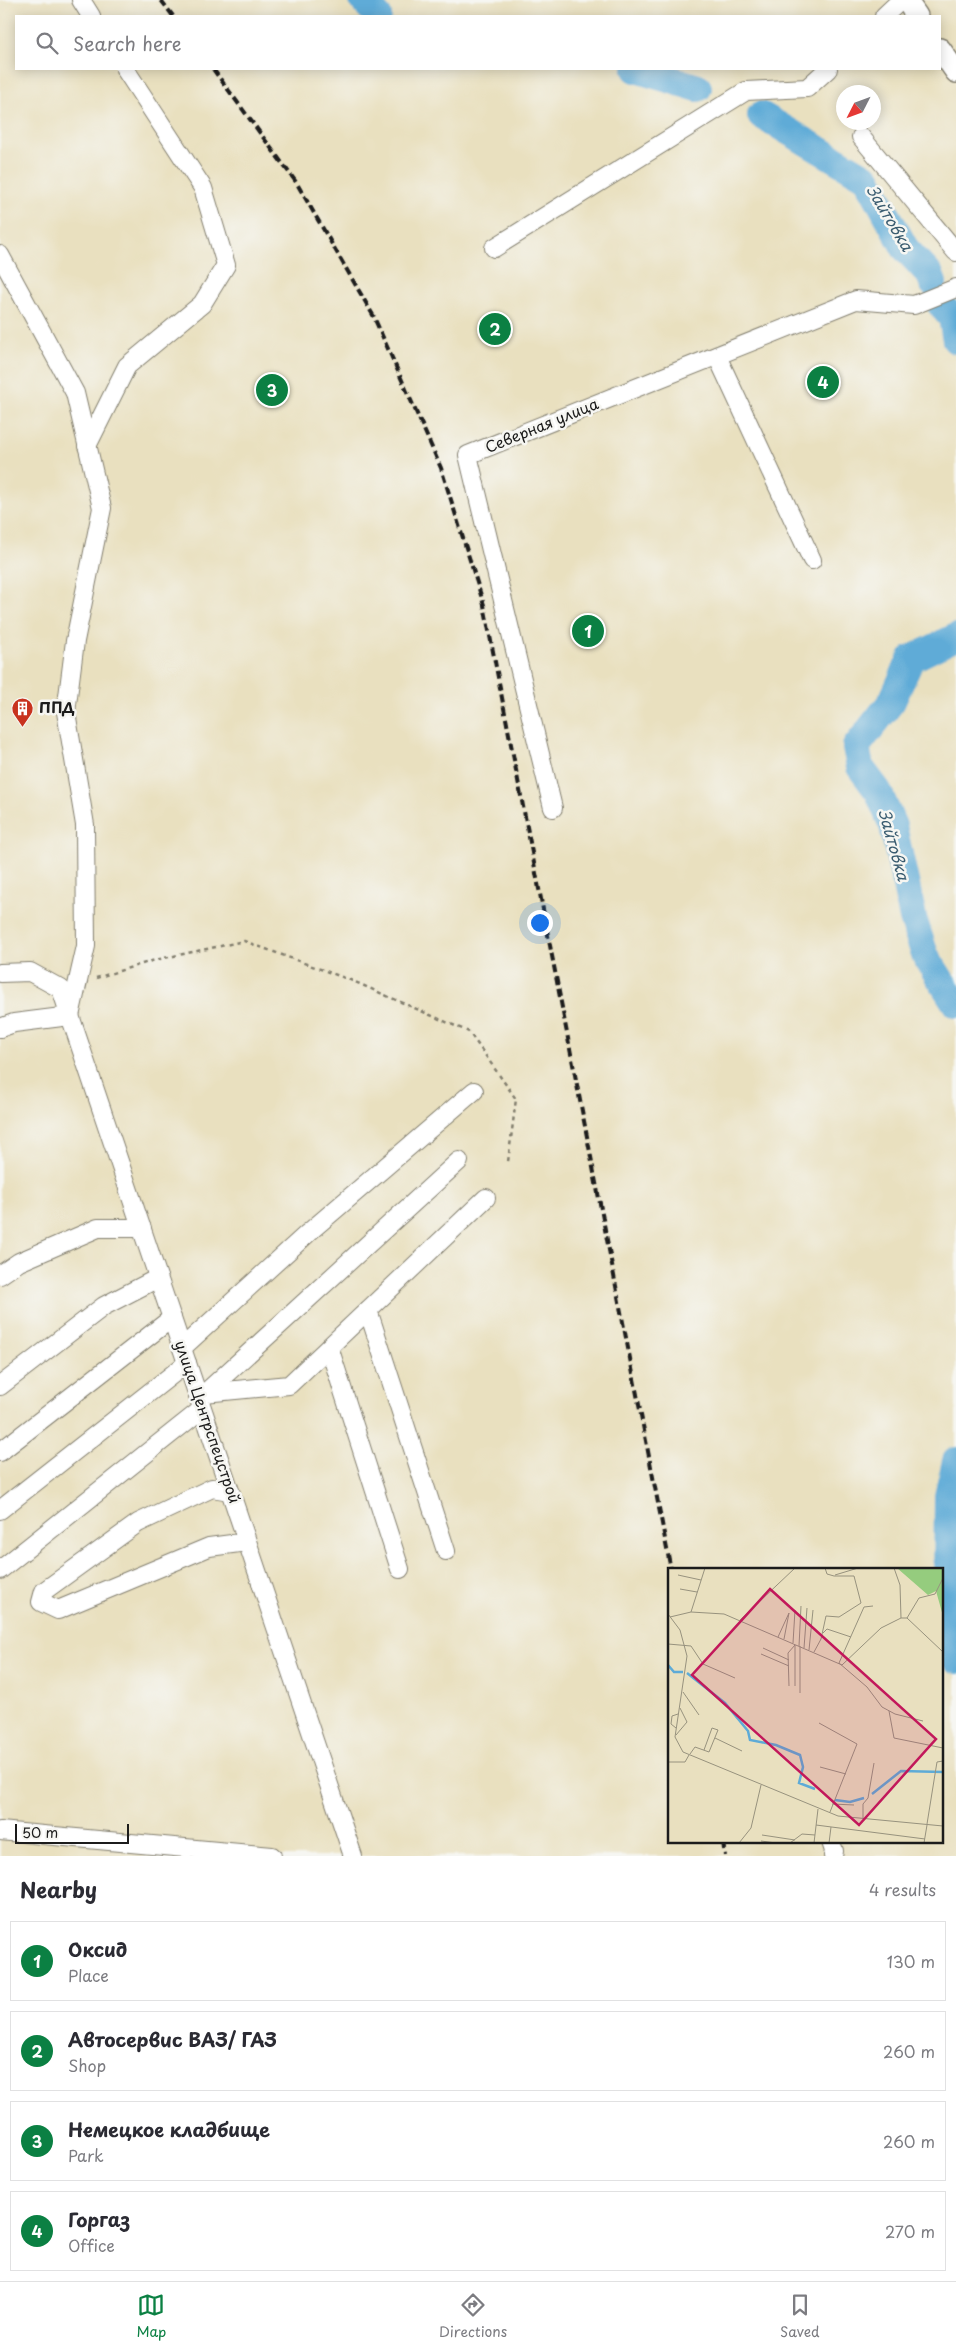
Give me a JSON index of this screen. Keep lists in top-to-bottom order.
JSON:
{
  "streets": {
    "street": ["Северная улица", "улица Центрспецстрой"]
  },
  "water": ["Зайтовка"],
  "places": {
    "building": ["ППД"]
  },
  "scale_bar": "50 m",
  "north": "bottom left",
  "page": {
    "search": "Search here",
    "pins": [
      "2",
      "4",
      "3",
      "1"
    ],
    "scale": "50 m",
    "heading": ["Nearby", "4 results"],
    "list": [
      {
        "mark": "1",
        "name": "Оксид",
        "note": "Place",
        "value": "130 m"
      },
      {
        "mark": "2",
        "name": "Автосервис ВАЗ/ ГАЗ",
        "note": "Shop",
        "value": "260 m"
      },
      {
        "mark": "3",
        "name": "Немецкое кладбище",
        "note": "Park",
        "value": "260 m"
      },
      {
        "mark": "4",
        "name": "Горгаз",
        "note": "Office",
        "value": "270 m"
      }
    ],
    "nav": ["Map", "Directions", "Saved"]
  }
}
